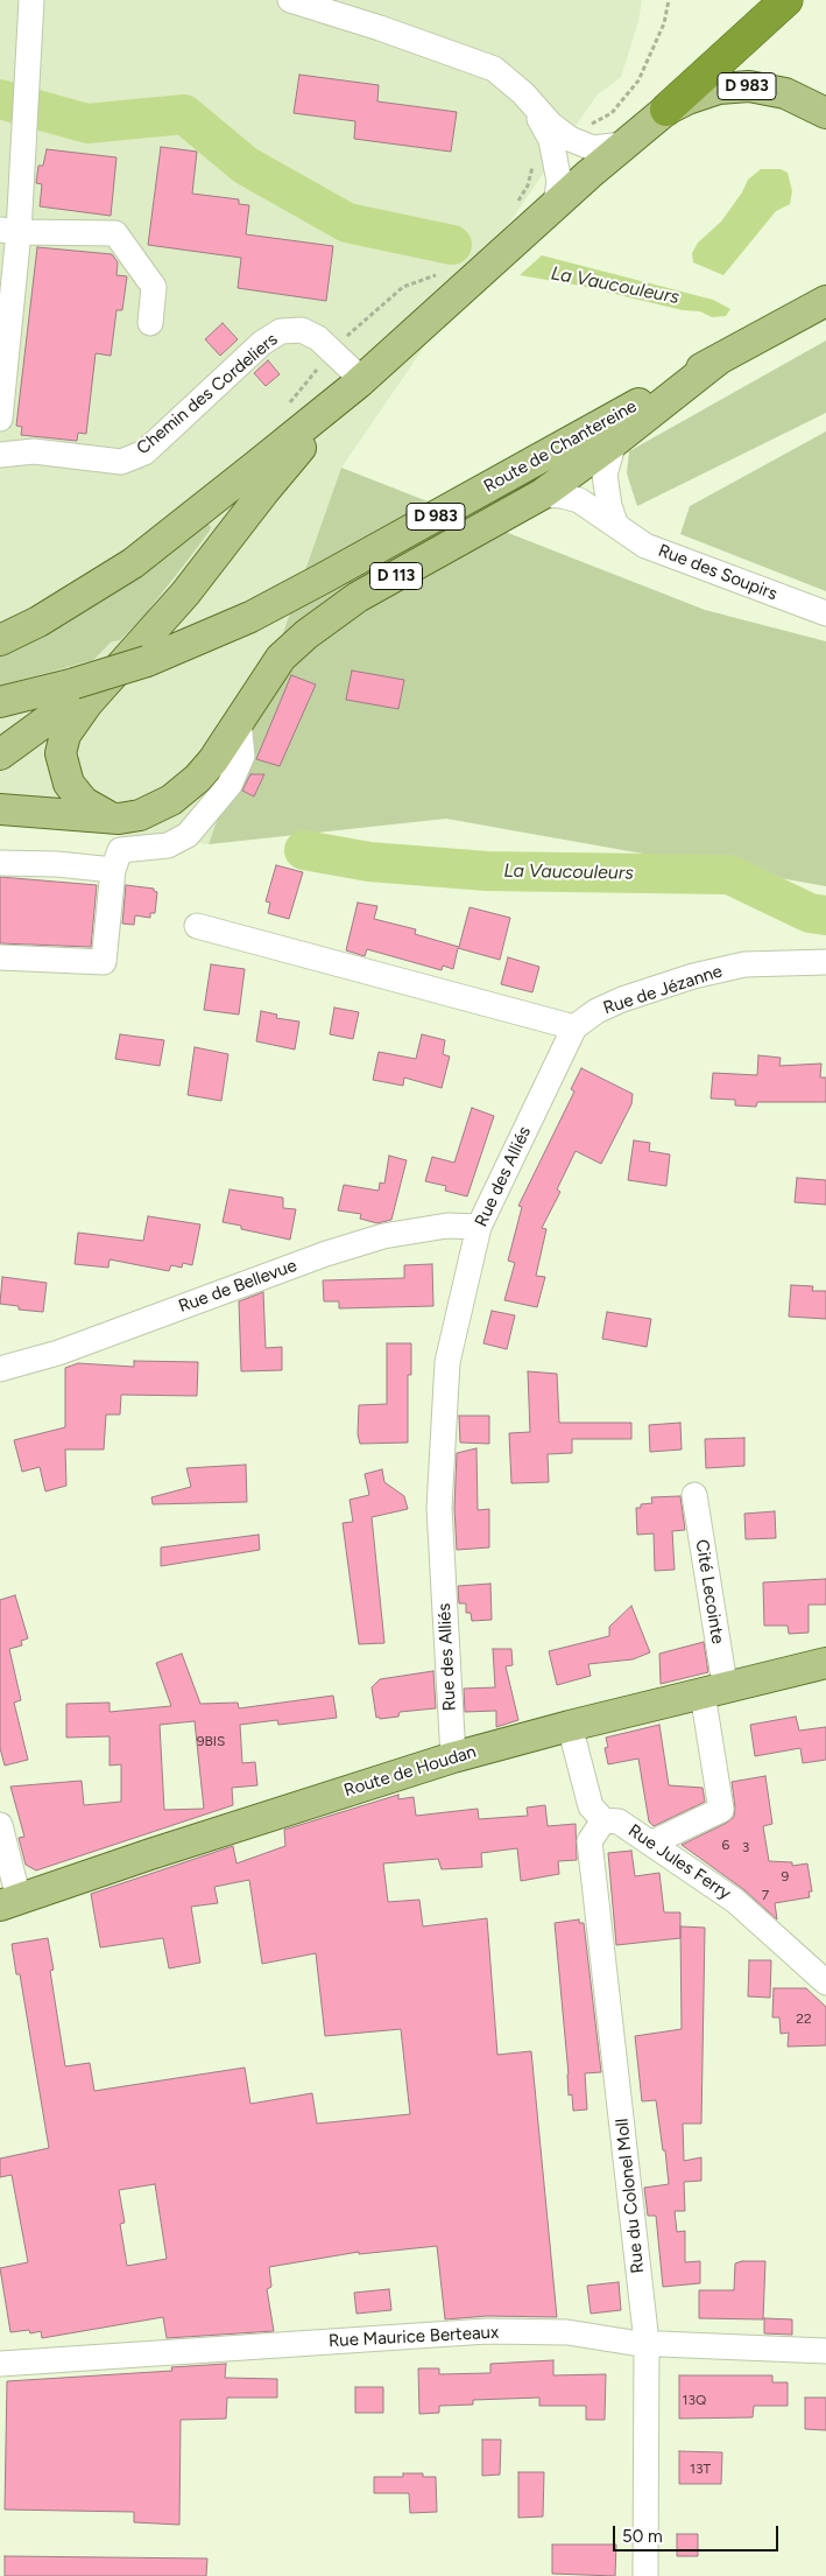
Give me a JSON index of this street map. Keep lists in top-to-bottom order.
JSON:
{
  "streets": {
    "main road": [
      "D 983",
      "Route de Chantereine",
      "D 113",
      "Route de Houdan"
    ],
    "street": [
      "Chemin des Cordeliers",
      "Rue des Soupirs",
      "Rue de Jézanne",
      "Rue des Alliés",
      "Rue de Bellevue",
      "Cité Lecointe",
      "Rue Jules Ferry",
      "Rue du Colonel Moll",
      "Rue Maurice Berteaux"
    ]
  },
  "crossings": [
    ["D 983", "Chemin des Cordeliers"],
    ["Route de Chantereine", "D 113"],
    ["Rue des Soupirs", "D 113"],
    ["Rue de Jézanne", "Rue des Alliés"],
    ["Rue des Alliés", "Rue de Bellevue"],
    ["Rue des Alliés", "Route de Houdan"],
    ["Cité Lecointe", "Route de Houdan"],
    ["Cité Lecointe", "Rue Jules Ferry"],
    ["Rue Jules Ferry", "Rue du Colonel Moll"],
    ["Rue du Colonel Moll", "Rue Maurice Berteaux"]
  ],
  "water": ["La Vaucouleurs"],
  "house_numbers": [
    "9BIS",
    "6",
    "3",
    "9",
    "7",
    "22",
    "13Q",
    "13T"
  ],
  "scale_bar": "50 m"
}
